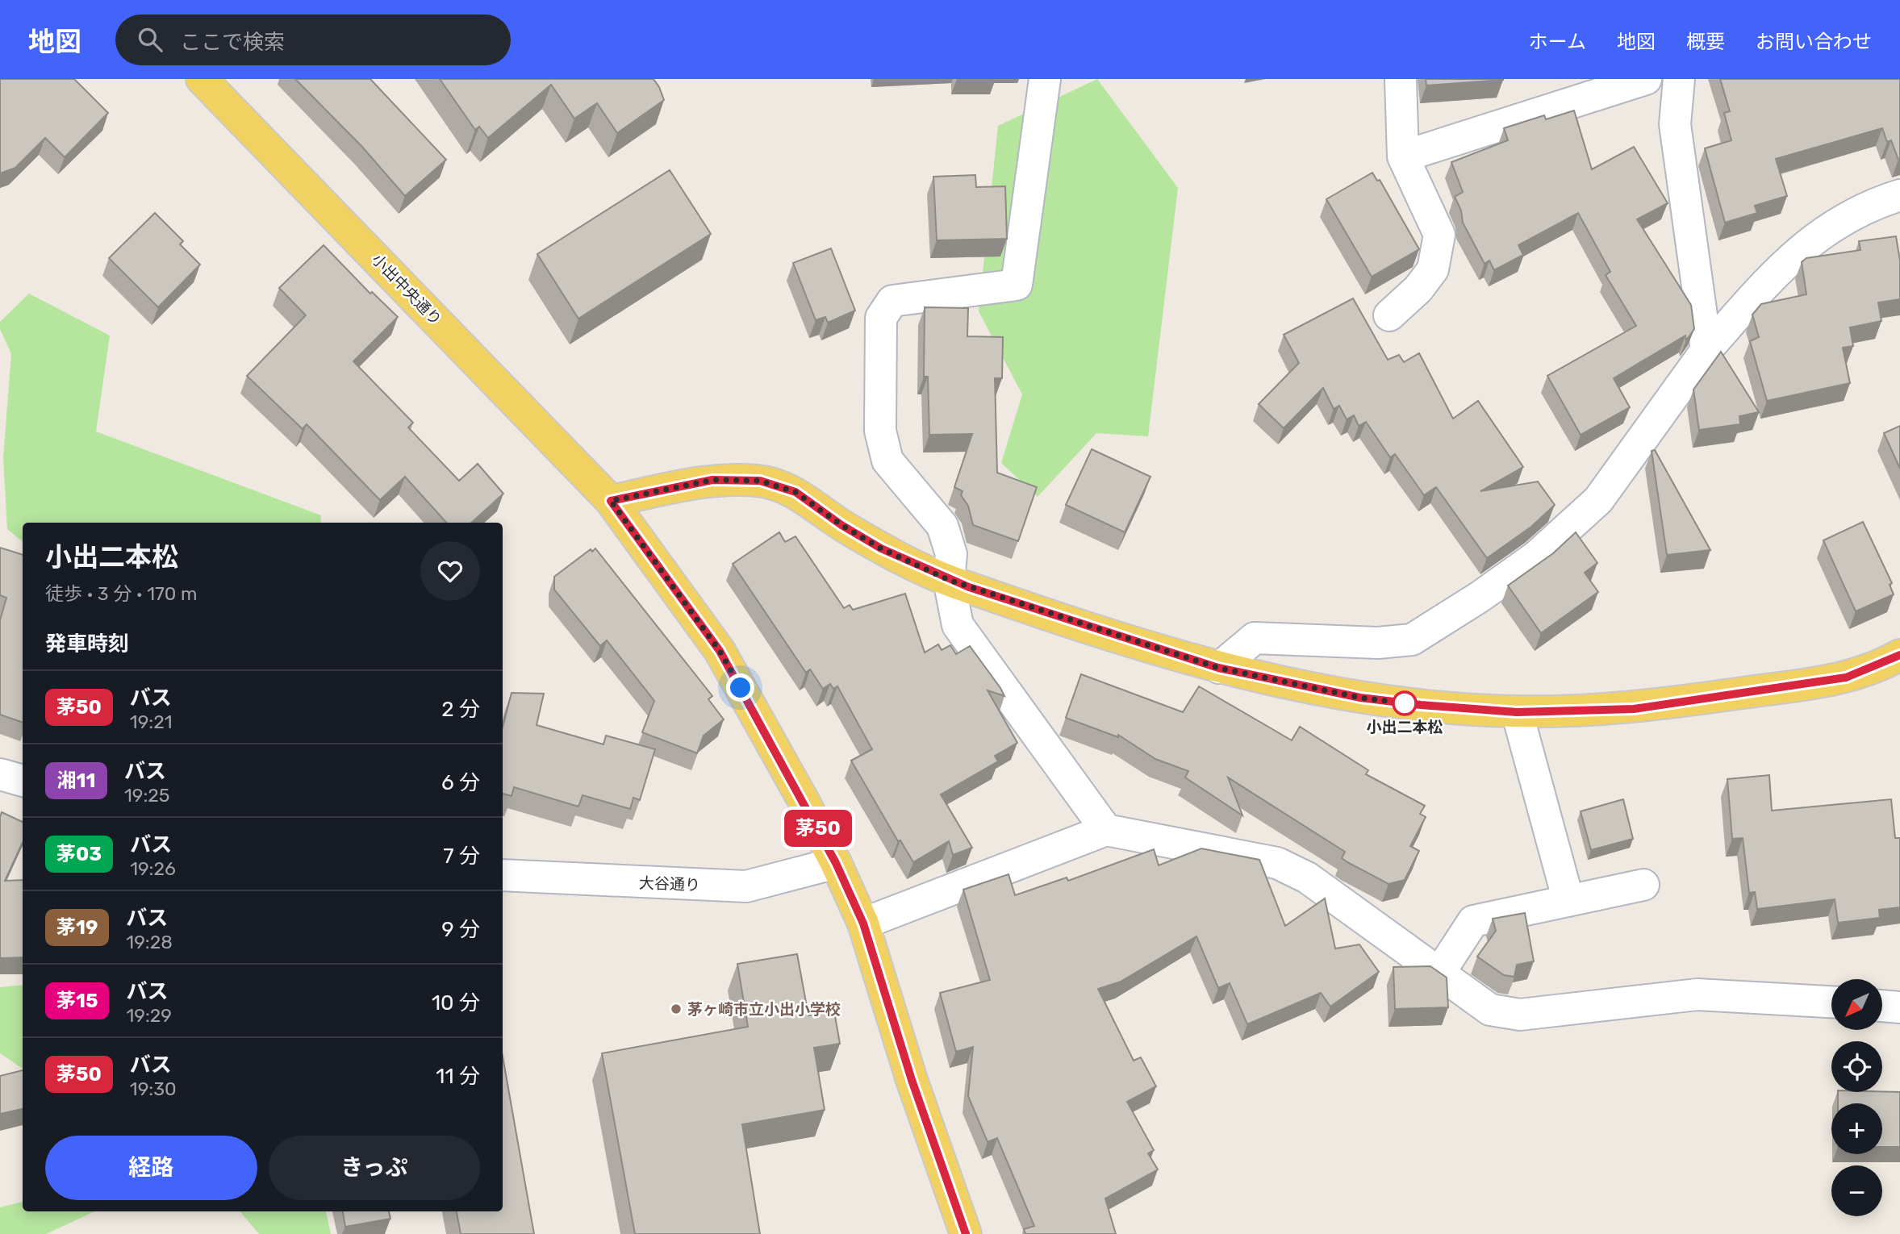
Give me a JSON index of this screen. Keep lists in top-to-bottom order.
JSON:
{
  "streets": {
    "main road": ["小出中央通り"],
    "street": ["大谷通り"]
  },
  "crossings": [
    ["小出中央通り", "大谷通り"]
  ],
  "places": ["小出二本松", "茅ヶ崎市立小出小学校"],
  "lines": ["bus line 茅50"],
  "north": "bottom left",
  "page": {
    "header": "地図",
    "search": "ここで検索",
    "nav": [
      "ホーム",
      "地図",
      "概要",
      "お問い合わせ"
    ],
    "on_map": "茅50",
    "heading": [
      ["小出二本松", "徒歩 · 3 分 · 170 m"],
      "発車時刻"
    ],
    "list": [
      {
        "mark": "茅50",
        "name": "バス",
        "note": "19:21",
        "value": "2 分"
      },
      {
        "mark": "湘11",
        "name": "バス",
        "note": "19:25",
        "value": "6 分"
      },
      {
        "mark": "茅03",
        "name": "バス",
        "note": "19:26",
        "value": "7 分"
      },
      {
        "mark": "茅19",
        "name": "バス",
        "note": "19:28",
        "value": "9 分"
      },
      {
        "mark": "茅15",
        "name": "バス",
        "note": "19:29",
        "value": "10 分"
      },
      {
        "mark": "茅50",
        "name": "バス",
        "note": "19:30",
        "value": "11 分"
      }
    ],
    "map_buttons": ["+", "−"],
    "buttons": ["経路", "きっぷ"]
  }
}
